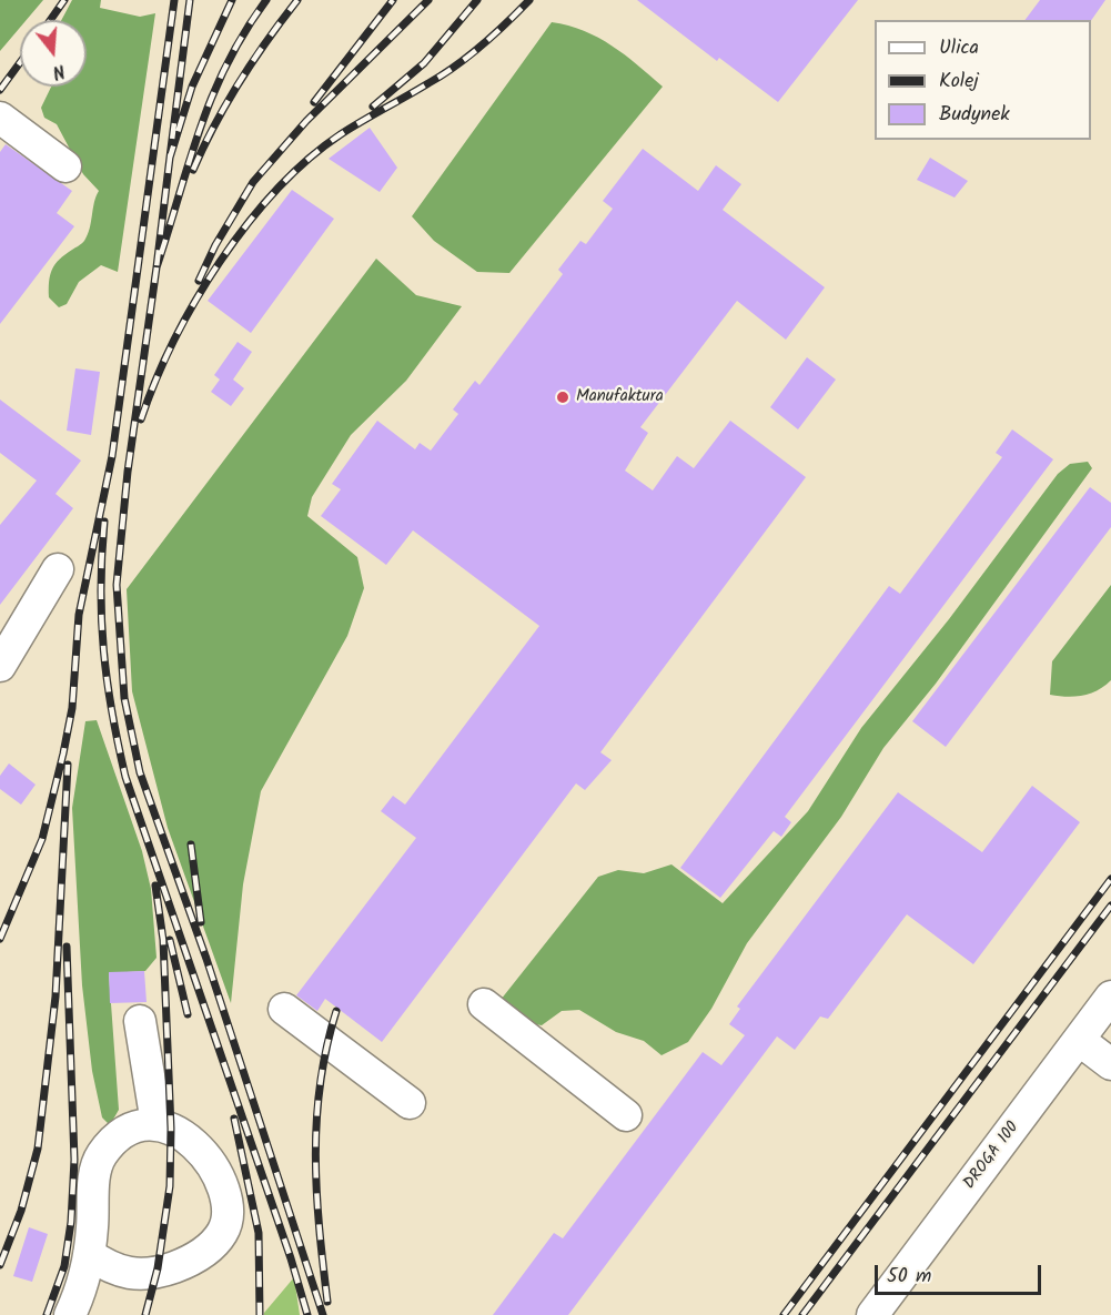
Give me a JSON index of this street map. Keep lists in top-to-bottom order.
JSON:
{
  "streets": {
    "lane": ["DROGA 100"]
  },
  "places": ["Manufaktura"],
  "legend": ["Ulica", "Kolej", "Budynek"],
  "scale_bar": "50 m",
  "north": "bottom"
}
